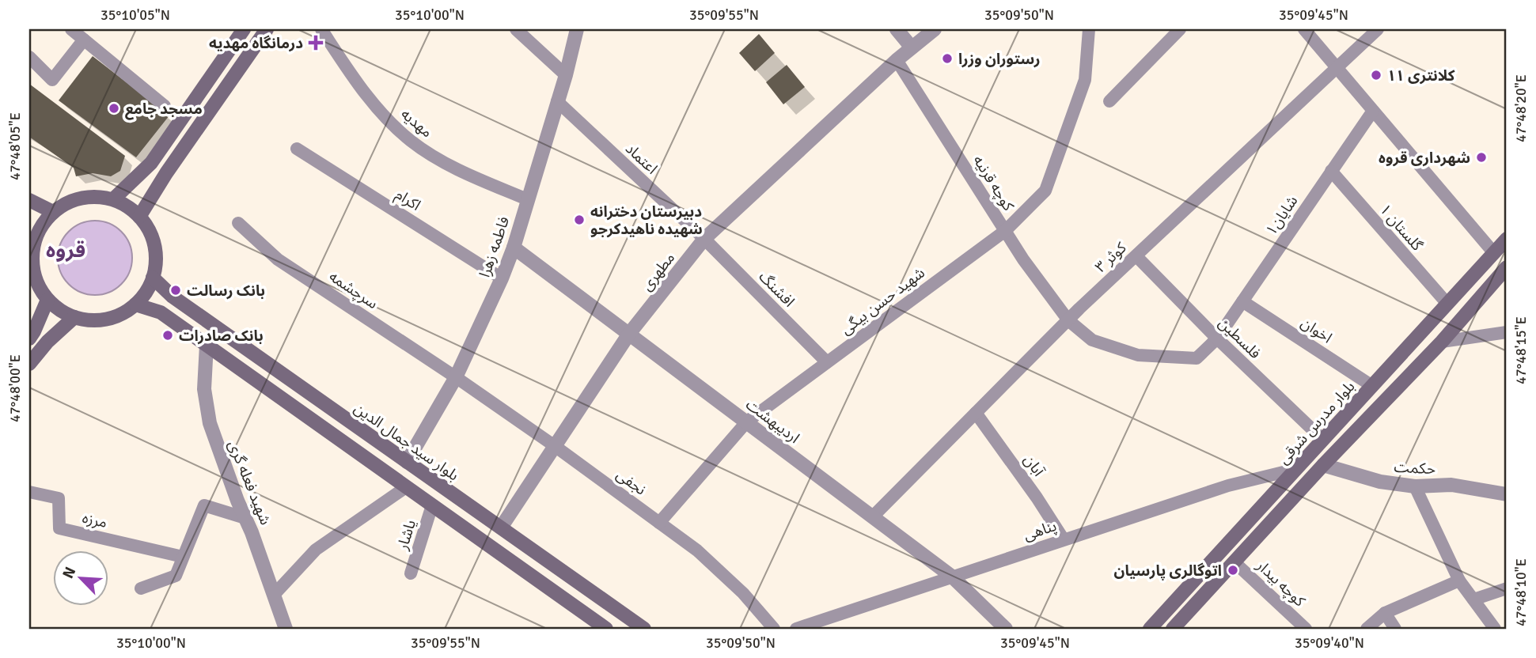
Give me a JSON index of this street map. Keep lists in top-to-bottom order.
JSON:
{
  "streets": {
    "main road": ["بلوار مدرس شرقی", "بلوار سید جمال الدین"],
    "street": [
      "مهدیه",
      "اعتماد",
      "کوچه قرنیه",
      "اکرام",
      "شایان۱",
      "گلستان ۱",
      "فاطمه زهرا",
      "کوثر ۳",
      "مطهری",
      "افشنگ",
      "سرچشمه",
      "شهید حسن بیگی",
      "اخوان",
      "فلسطین",
      "اردیبهشت",
      "آبان",
      "حکمت",
      "نجفی",
      "شهید فعله گری",
      "مرزه",
      "پناهی",
      "یاشار",
      "کوچه بیدار"
    ]
  },
  "crossings": [
    ["مهدیه", "فاطمه زهرا"],
    ["اعتماد", "فاطمه زهرا"],
    ["اعتماد", "مطهری"],
    ["اعتماد", "افشنگ"],
    ["کوچه قرنیه", "شایان۱"],
    ["کوچه قرنیه", "کوثر ۳"],
    ["کوچه قرنیه", "مطهری"],
    ["کوچه قرنیه", "شهید حسن بیگی"],
    ["کوچه قرنیه", "فلسطین"],
    ["اکرام", "فاطمه زهرا"],
    ["شایان۱", "گلستان ۱"],
    ["شایان۱", "اخوان"],
    ["شایان۱", "فلسطین"],
    ["گلستان ۱", "بلوار مدرس شرقی"],
    ["فاطمه زهرا", "سرچشمه"],
    ["فاطمه زهرا", "اردیبهشت"],
    ["فاطمه زهرا", "بلوار سید جمال الدین"],
    ["فاطمه زهرا", "نجفی"],
    ["کوثر ۳", "فلسطین"],
    ["کوثر ۳", "اردیبهشت"],
    ["کوثر ۳", "آبان"],
    ["مطهری", "افشنگ"],
    ["مطهری", "اردیبهشت"],
    ["مطهری", "بلوار سید جمال الدین"],
    ["مطهری", "نجفی"],
    ["افشنگ", "شهید حسن بیگی"],
    ["سرچشمه", "نجفی"],
    ["شهید حسن بیگی", "اردیبهشت"],
    ["شهید حسن بیگی", "نجفی"],
    ["اخوان", "بلوار مدرس شرقی"],
    ["فلسطین", "بلوار مدرس شرقی"],
    ["اردیبهشت", "پناهی"],
    ["بلوار مدرس شرقی", "پناهی"],
    ["آبان", "پناهی"]
  ],
  "districts": ["قروه"],
  "places": {
    "health": ["درمانگاه مهدیه"],
    "other": [
      "رستوران وزرا",
      "کلانتری ۱۱",
      "مسجد جامع",
      "شهرداری قروه",
      "دبیرستان دخترانه شهیده ناهیدکرجو",
      "بانک رسالت",
      "بانک صادرات",
      "اتوگالری پارسیان"
    ]
  },
  "north": "top left",
  "coordinates": [
    "35°10'05\"N",
    "35°10'00\"N",
    "35°09'55\"N",
    "35°09'50\"N",
    "35°09'45\"N",
    "47°48'20\"E",
    "47°48'05\"E",
    "47°48'15\"E",
    "47°48'00\"E",
    "47°48'10\"E",
    "35°09'40\"N"
  ]
}
